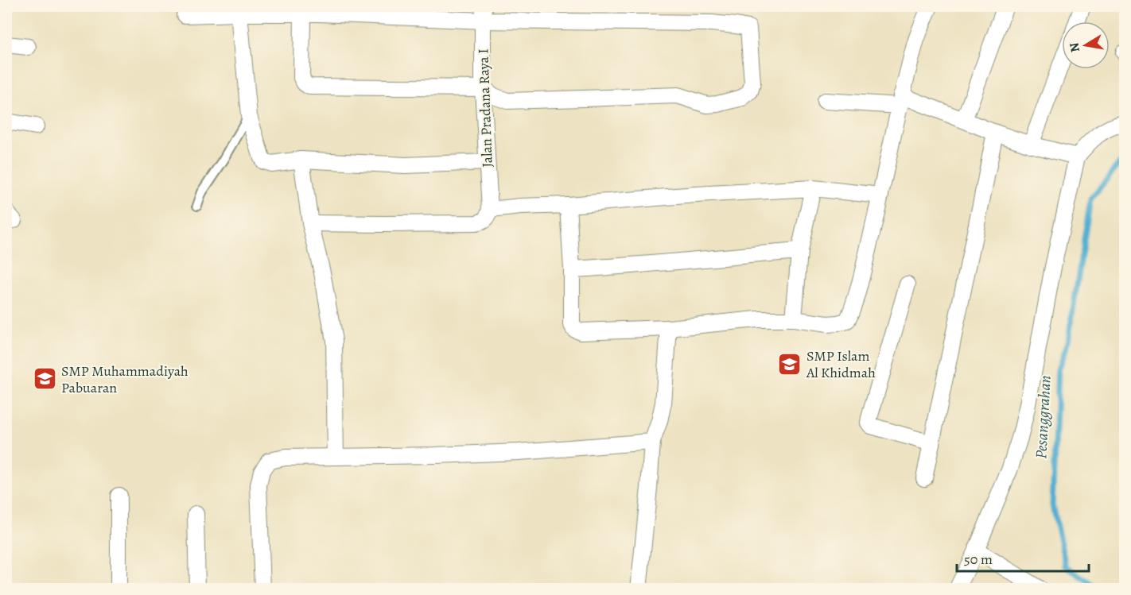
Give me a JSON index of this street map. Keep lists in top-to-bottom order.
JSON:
{
  "streets": {
    "street": ["Jalan Pradana Raya I"]
  },
  "water": ["Pesanggrahan"],
  "places": {
    "school or university": ["SMP Islam Al Khidmah", "SMP Muhammadiyah Pabuaran"]
  },
  "scale_bar": "50 m",
  "north": "left"
}
